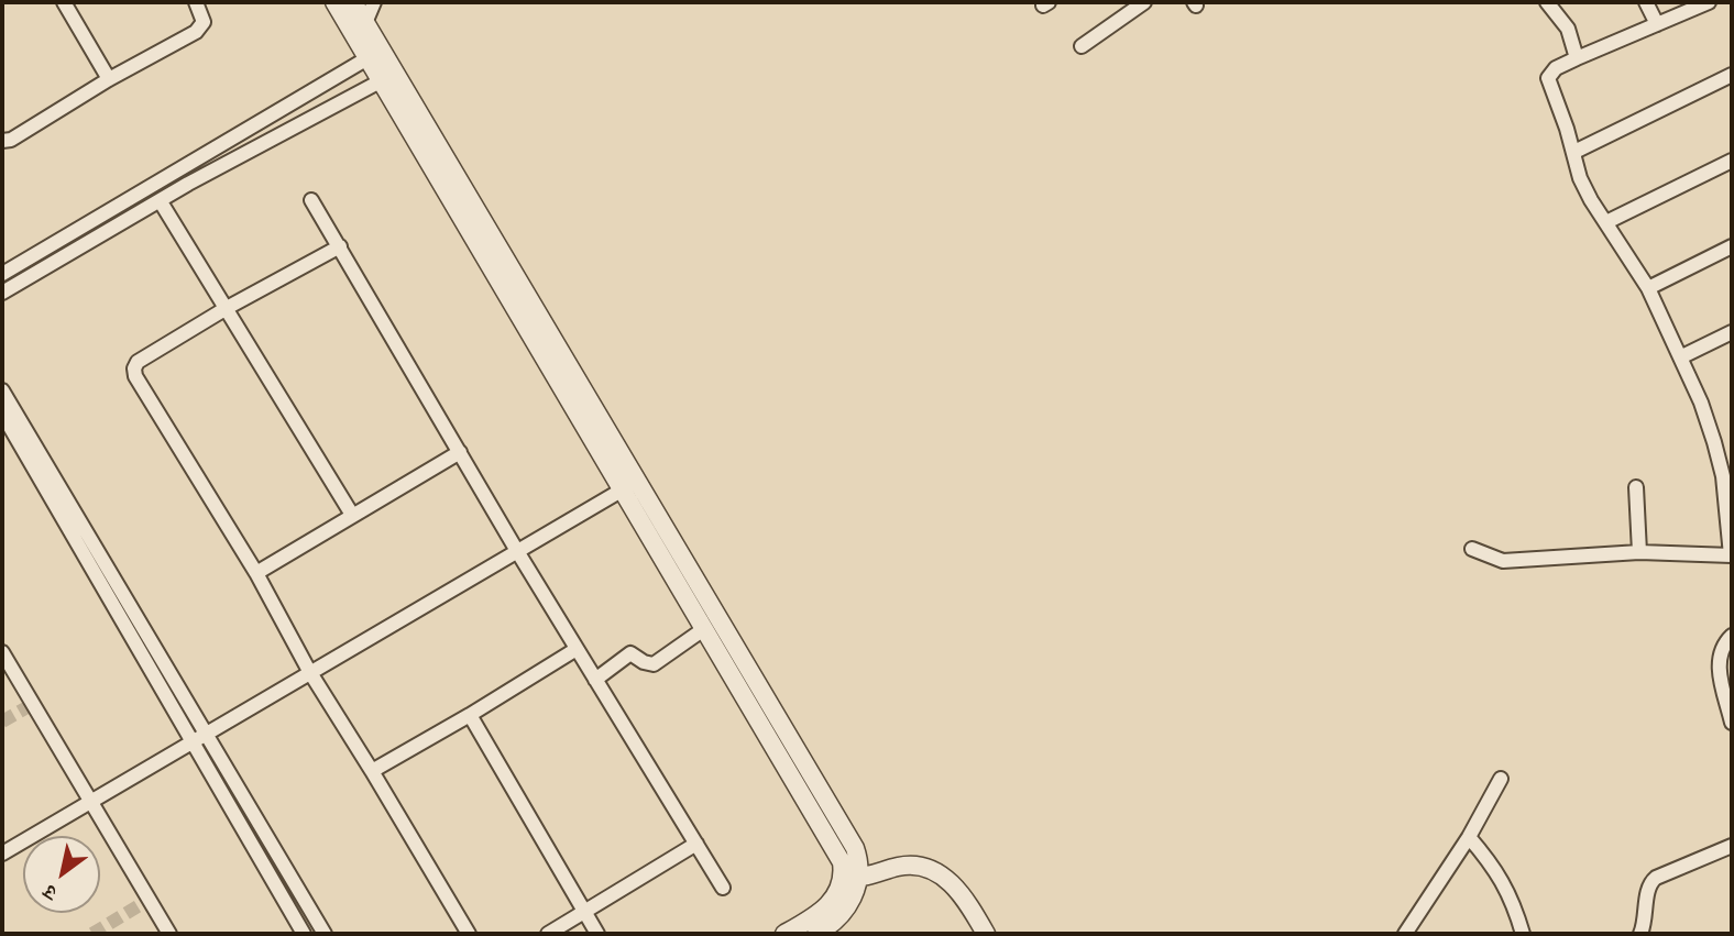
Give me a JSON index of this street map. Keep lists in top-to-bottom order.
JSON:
{
  "north": "bottom left"
}
